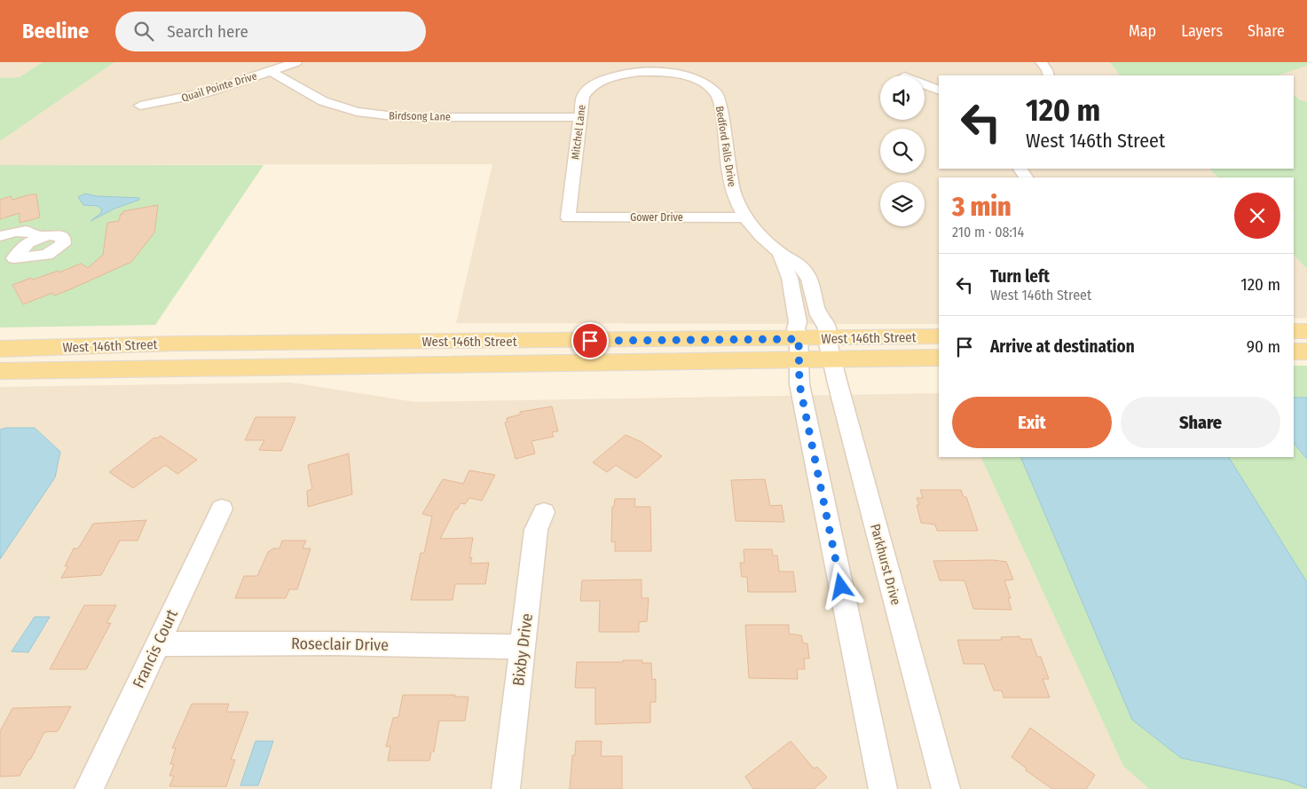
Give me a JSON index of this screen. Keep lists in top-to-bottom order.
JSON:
{
  "streets": {
    "main road": ["West 146th Street"],
    "street": [
      "Quail Pointe Drive",
      "Birdsong Lane",
      "Mitchel Lane",
      "Bedford Falls Drive",
      "Gower Drive",
      "Parkhurst Drive",
      "Roseclair Drive",
      "Francis Court",
      "Bixby Drive"
    ]
  },
  "crossings": [
    ["Quail Pointe Drive", "Birdsong Lane"],
    ["Birdsong Lane", "Mitchel Lane"],
    ["Mitchel Lane", "Bedford Falls Drive"],
    ["Mitchel Lane", "Gower Drive"],
    ["Bedford Falls Drive", "Gower Drive"],
    ["Bedford Falls Drive", "West 146th Street"],
    ["Bedford Falls Drive", "Parkhurst Drive"],
    ["West 146th Street", "Parkhurst Drive"],
    ["Roseclair Drive", "Francis Court"],
    ["Roseclair Drive", "Bixby Drive"]
  ],
  "page": {
    "header": "Beeline",
    "search": "Search here",
    "nav": ["Map", "Layers", "Share"],
    "turn": ["120 m", "West 146th Street"],
    "heading": ["3 min", "210 m · 08:14"],
    "list": [
      {
        "name": "Turn left",
        "note": "West 146th Street",
        "value": "120 m"
      },
      {
        "name": "Arrive at destination",
        "value": "90 m"
      }
    ],
    "buttons": ["Exit", "Share"]
  }
}
